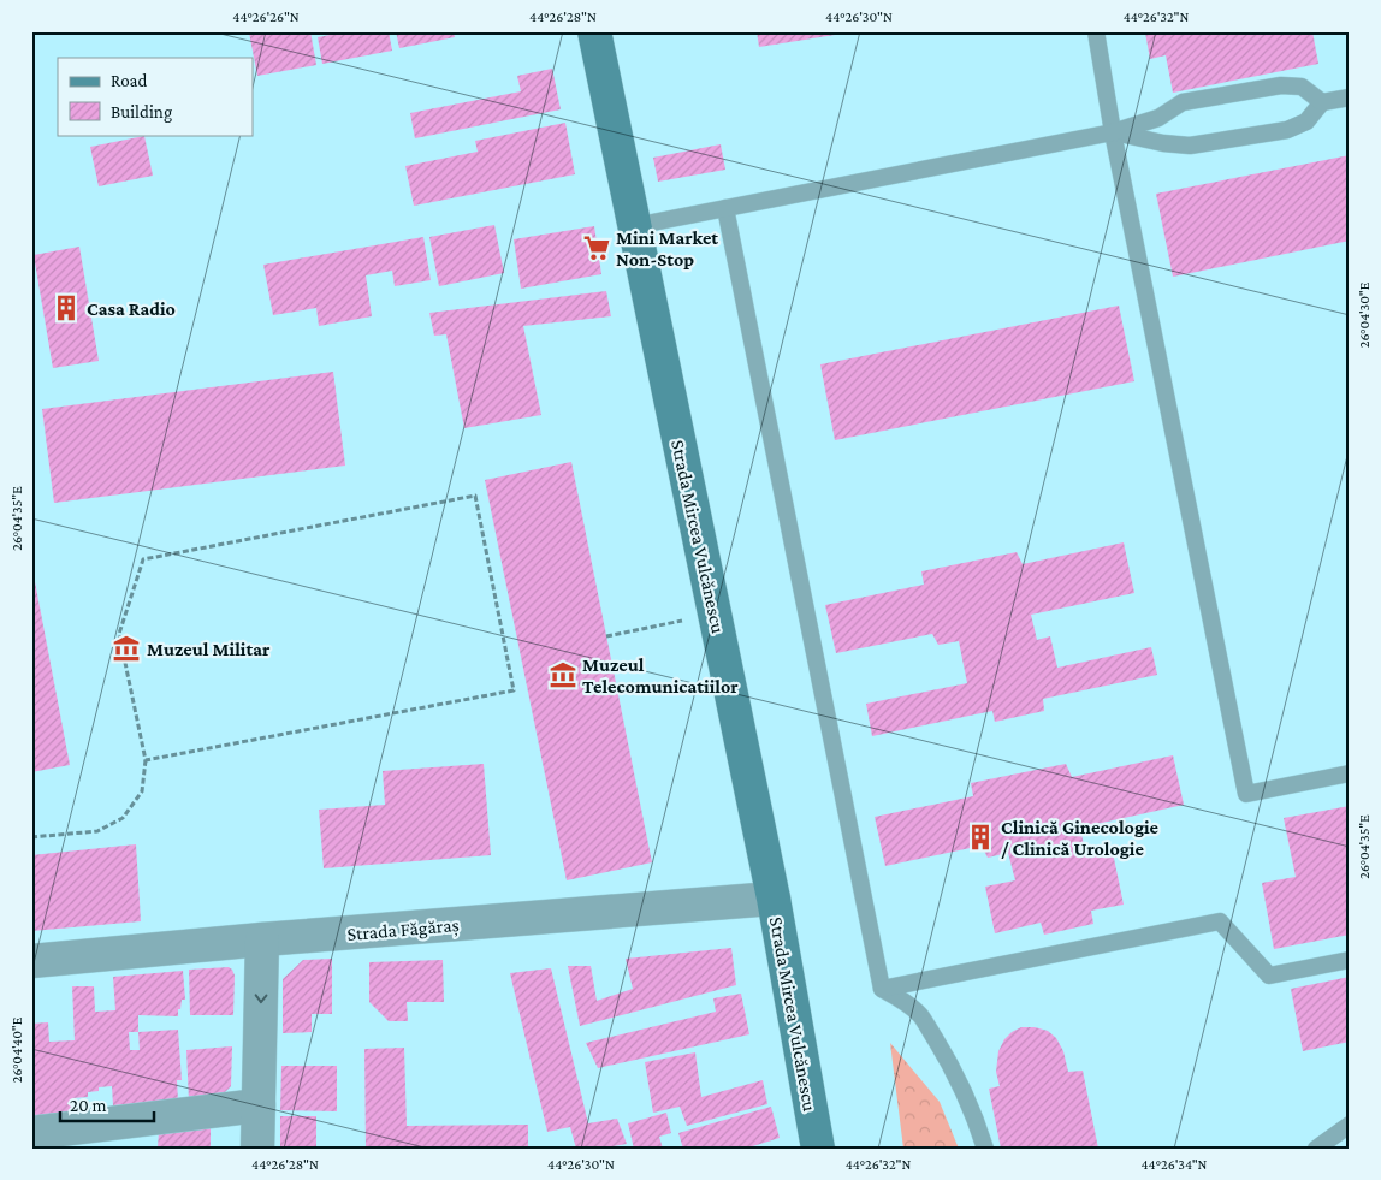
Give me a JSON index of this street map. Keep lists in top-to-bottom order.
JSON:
{
  "streets": {
    "main road": ["Strada Mircea Vulcănescu"],
    "street": ["Strada Făgăraș"]
  },
  "crossings": [
    ["Strada Mircea Vulcănescu", "Strada Făgăraș"]
  ],
  "places": {
    "supermarket": ["Mini Market Non-Stop"],
    "building": ["Casa Radio", "Clinică Ginecologie / Clinică Urologie"],
    "museum": ["Muzeul Militar", "Muzeul Telecomunicatiilor"]
  },
  "legend": ["Road", "Building"],
  "scale_bar": "20 m",
  "coordinates": [
    "44°26'26\"N",
    "44°26'28\"N",
    "44°26'30\"N",
    "44°26'32\"N",
    "26°04'30\"E",
    "26°04'35\"E",
    "26°04'40\"E",
    "44°26'34\"N"
  ]
}
